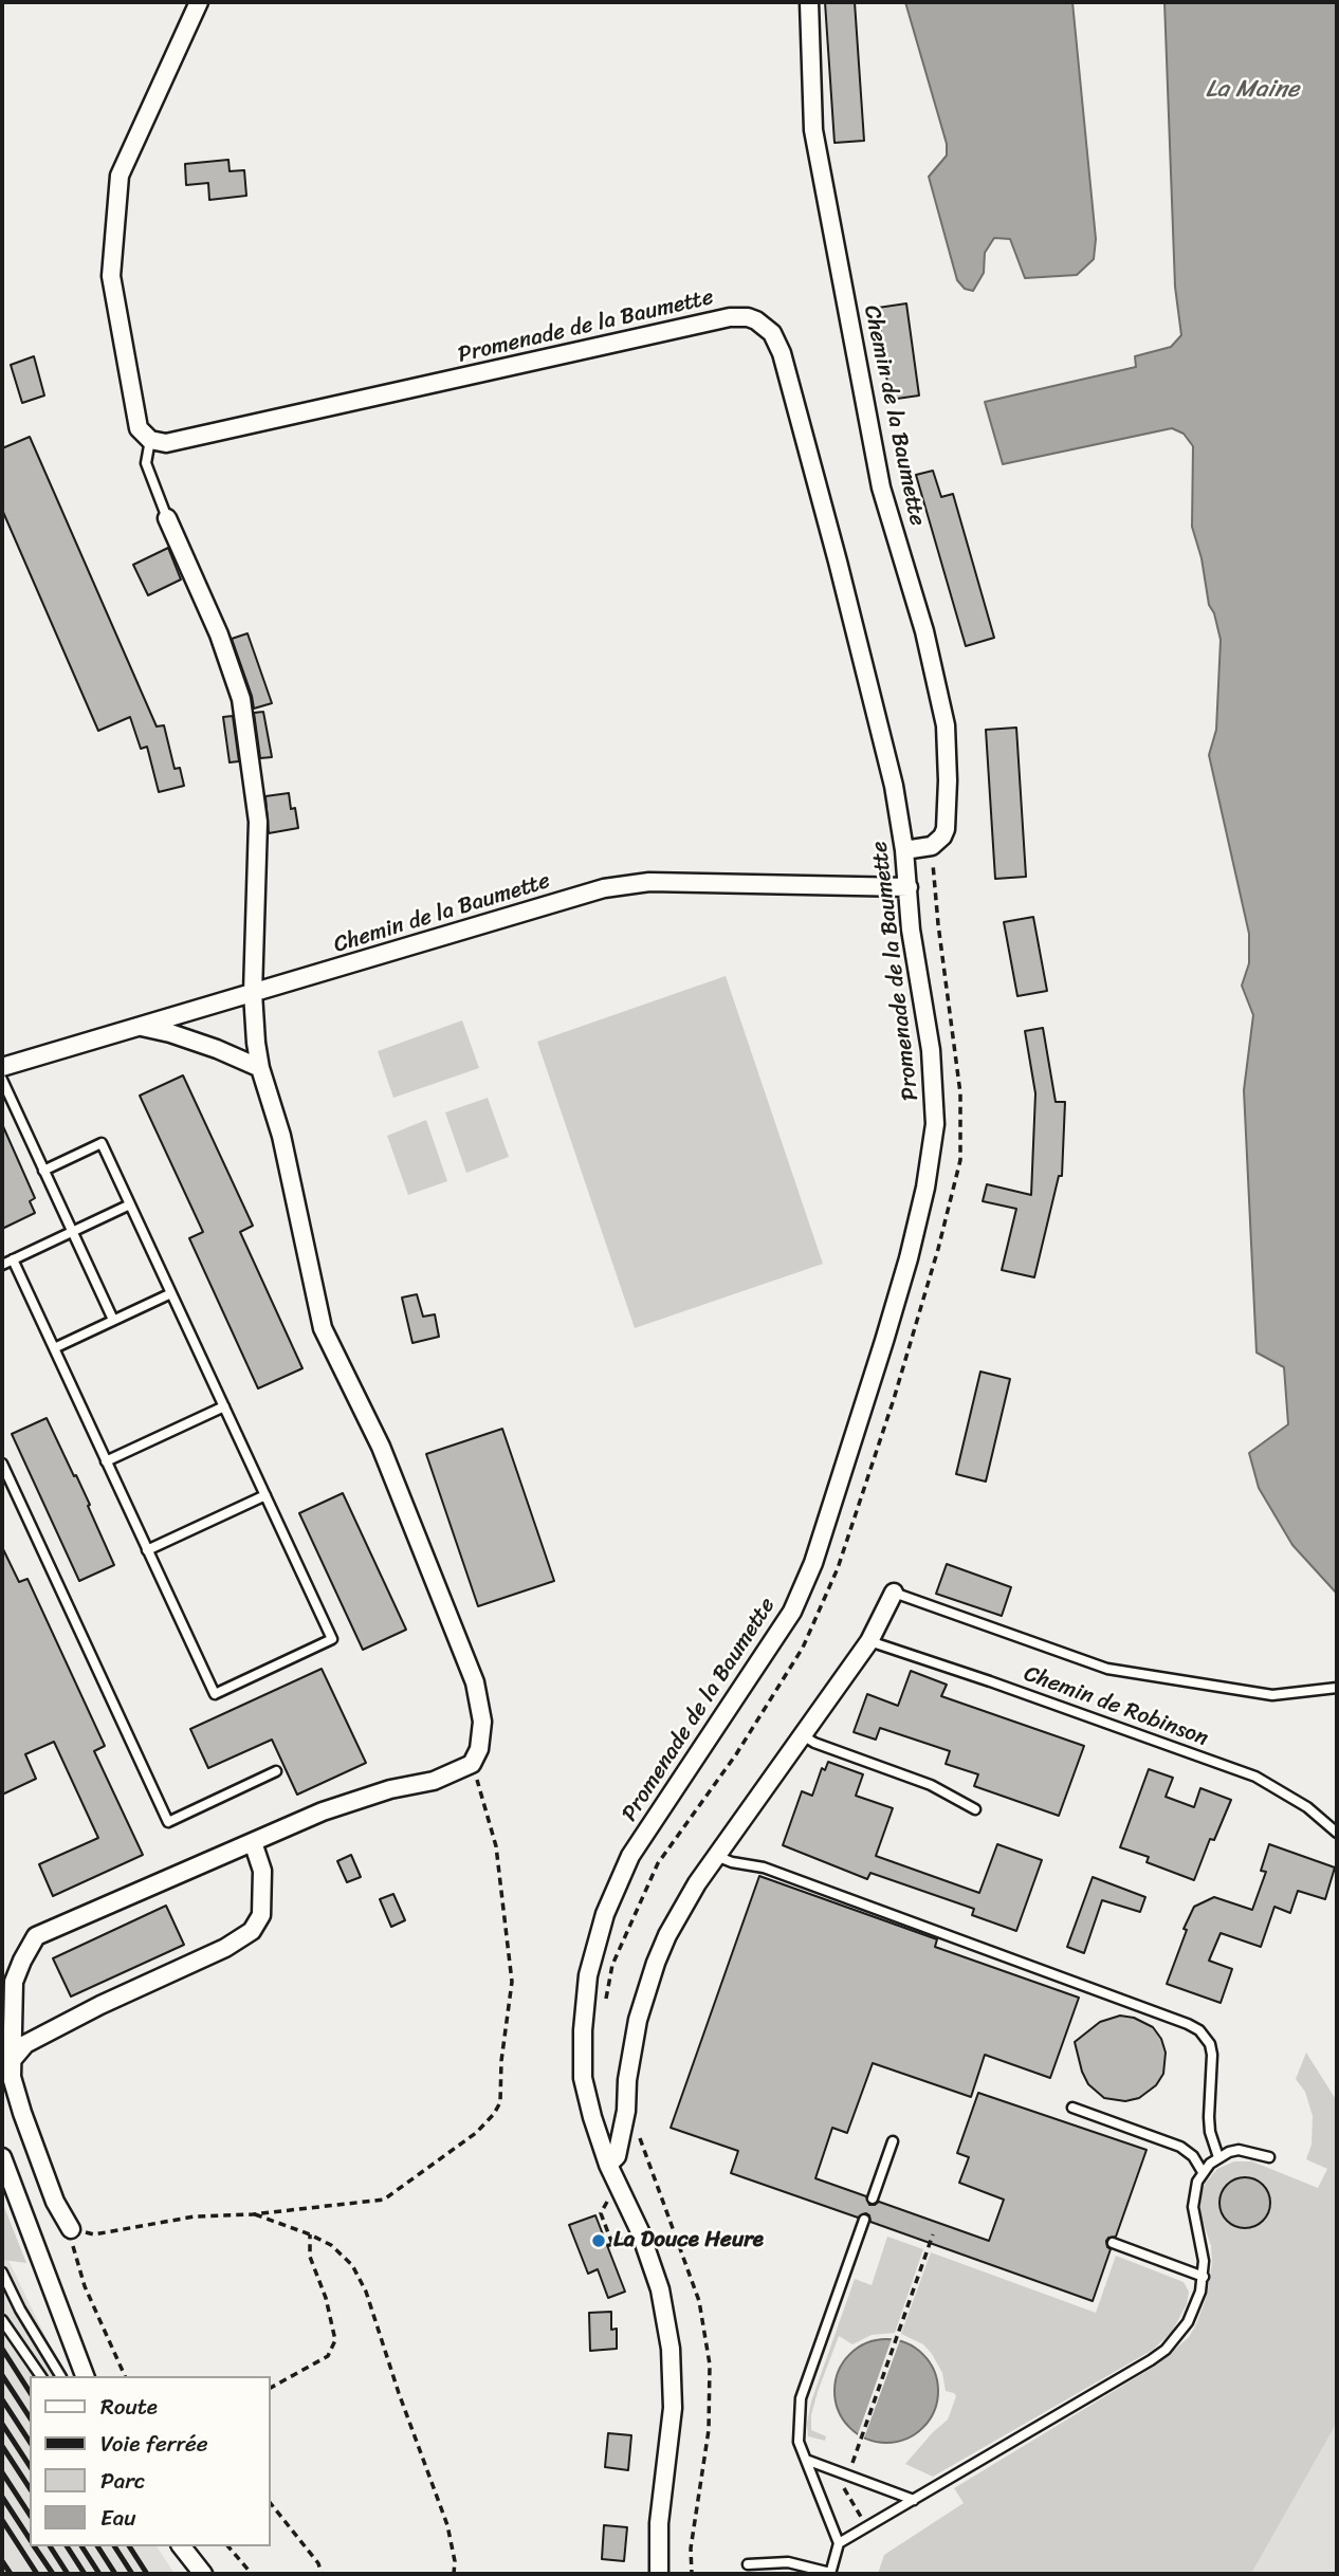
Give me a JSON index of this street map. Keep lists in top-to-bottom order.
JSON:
{
  "streets": {
    "street": ["Promenade de la Baumette", "Chemin de la Baumette"],
    "lane": ["Chemin de Robinson"]
  },
  "crossings": [
    ["Promenade de la Baumette", "Chemin de la Baumette"]
  ],
  "water": ["La Maine"],
  "places": ["La Douce Heure"],
  "legend": [
    "Route",
    "Voie ferrée",
    "Parc",
    "Eau"
  ]
}
